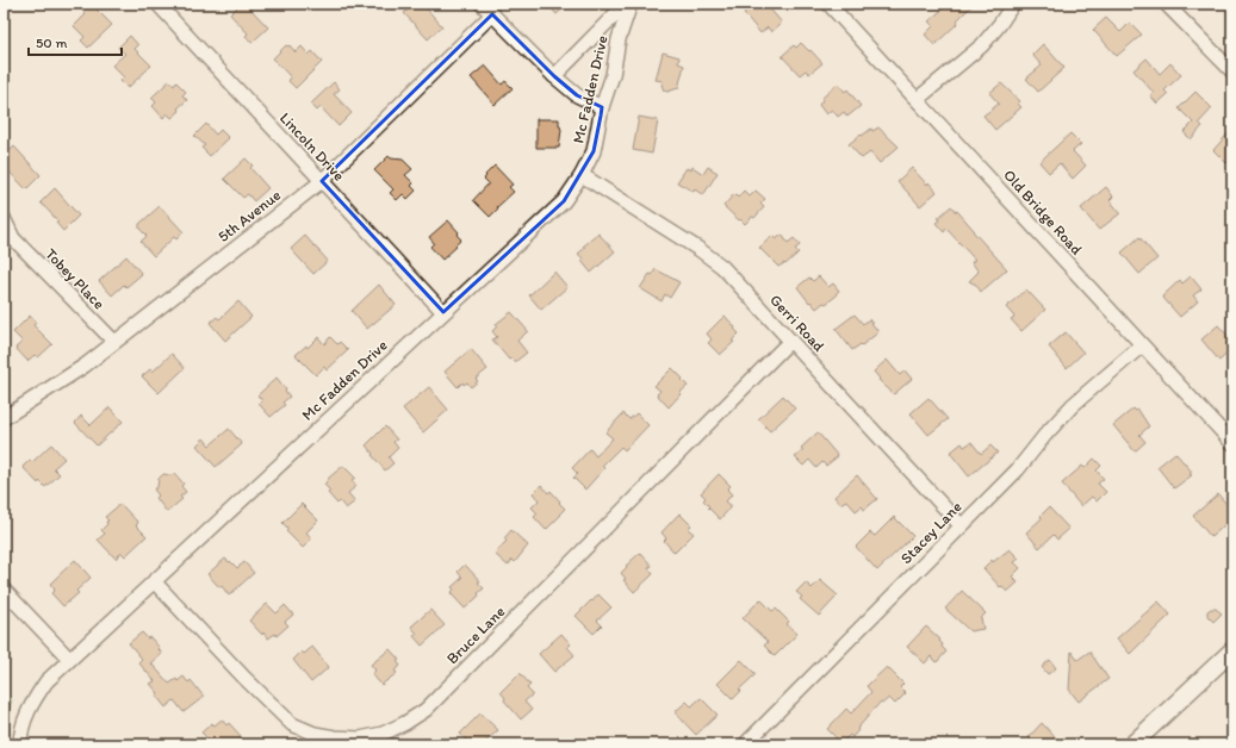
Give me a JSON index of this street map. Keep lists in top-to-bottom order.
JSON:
{
  "streets": {
    "street": [
      "Mc Fadden Drive",
      "Lincoln Drive",
      "Old Bridge Road",
      "5th Avenue",
      "Tobey Place",
      "Gerri Road",
      "Stacey Lane",
      "Bruce Lane"
    ]
  },
  "crossings": [
    ["Mc Fadden Drive", "Lincoln Drive"],
    ["Mc Fadden Drive", "Gerri Road"],
    ["Mc Fadden Drive", "Bruce Lane"],
    ["Lincoln Drive", "5th Avenue"],
    ["Old Bridge Road", "Stacey Lane"],
    ["5th Avenue", "Tobey Place"],
    ["Gerri Road", "Stacey Lane"],
    ["Gerri Road", "Bruce Lane"]
  ],
  "scale_bar": "50 m"
}
